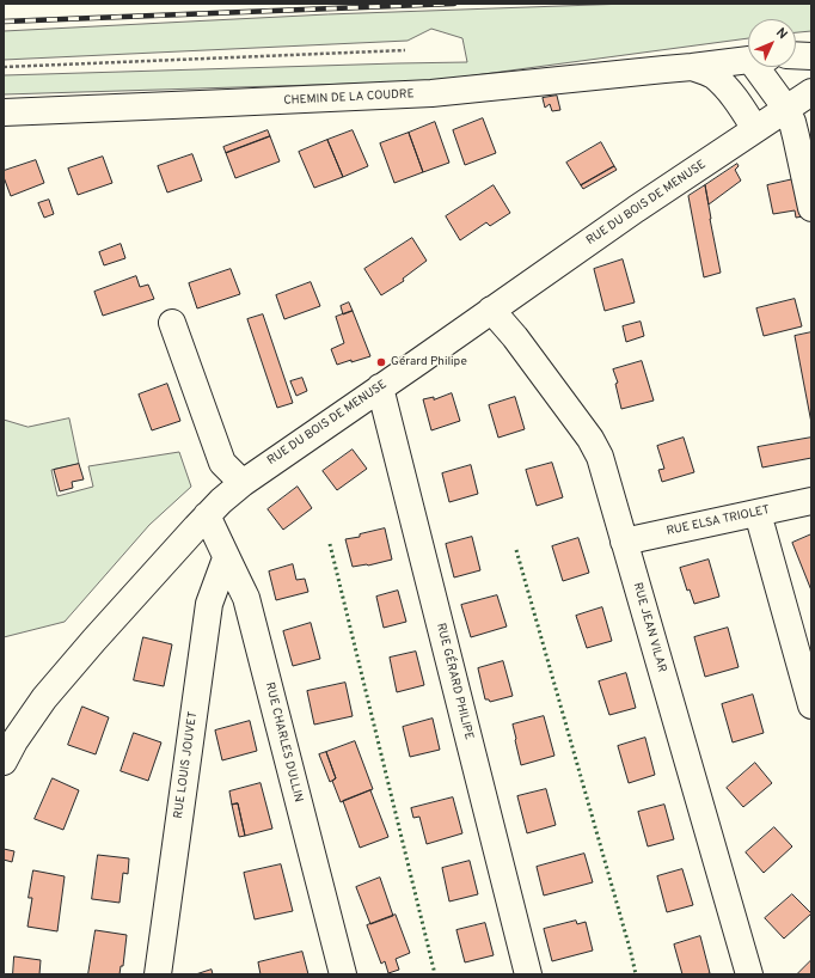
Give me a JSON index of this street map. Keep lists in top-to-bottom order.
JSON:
{
  "streets": {
    "street": [
      "CHEMIN DE LA COUDRE",
      "RUE DU BOIS DE MENUSE",
      "RUE ELSA TRIOLET",
      "RUE JEAN VILAR",
      "RUE GÉRARD PHILIPE",
      "RUE CHARLES DULLIN",
      "RUE LOUIS JOUVET"
    ]
  },
  "crossings": [
    ["RUE DU BOIS DE MENUSE", "RUE JEAN VILAR"],
    ["RUE DU BOIS DE MENUSE", "RUE GÉRARD PHILIPE"],
    ["RUE DU BOIS DE MENUSE", "RUE CHARLES DULLIN"],
    ["RUE ELSA TRIOLET", "RUE JEAN VILAR"],
    ["RUE CHARLES DULLIN", "RUE LOUIS JOUVET"]
  ],
  "places": ["Gérard Philipe"],
  "north": "top right"
}
